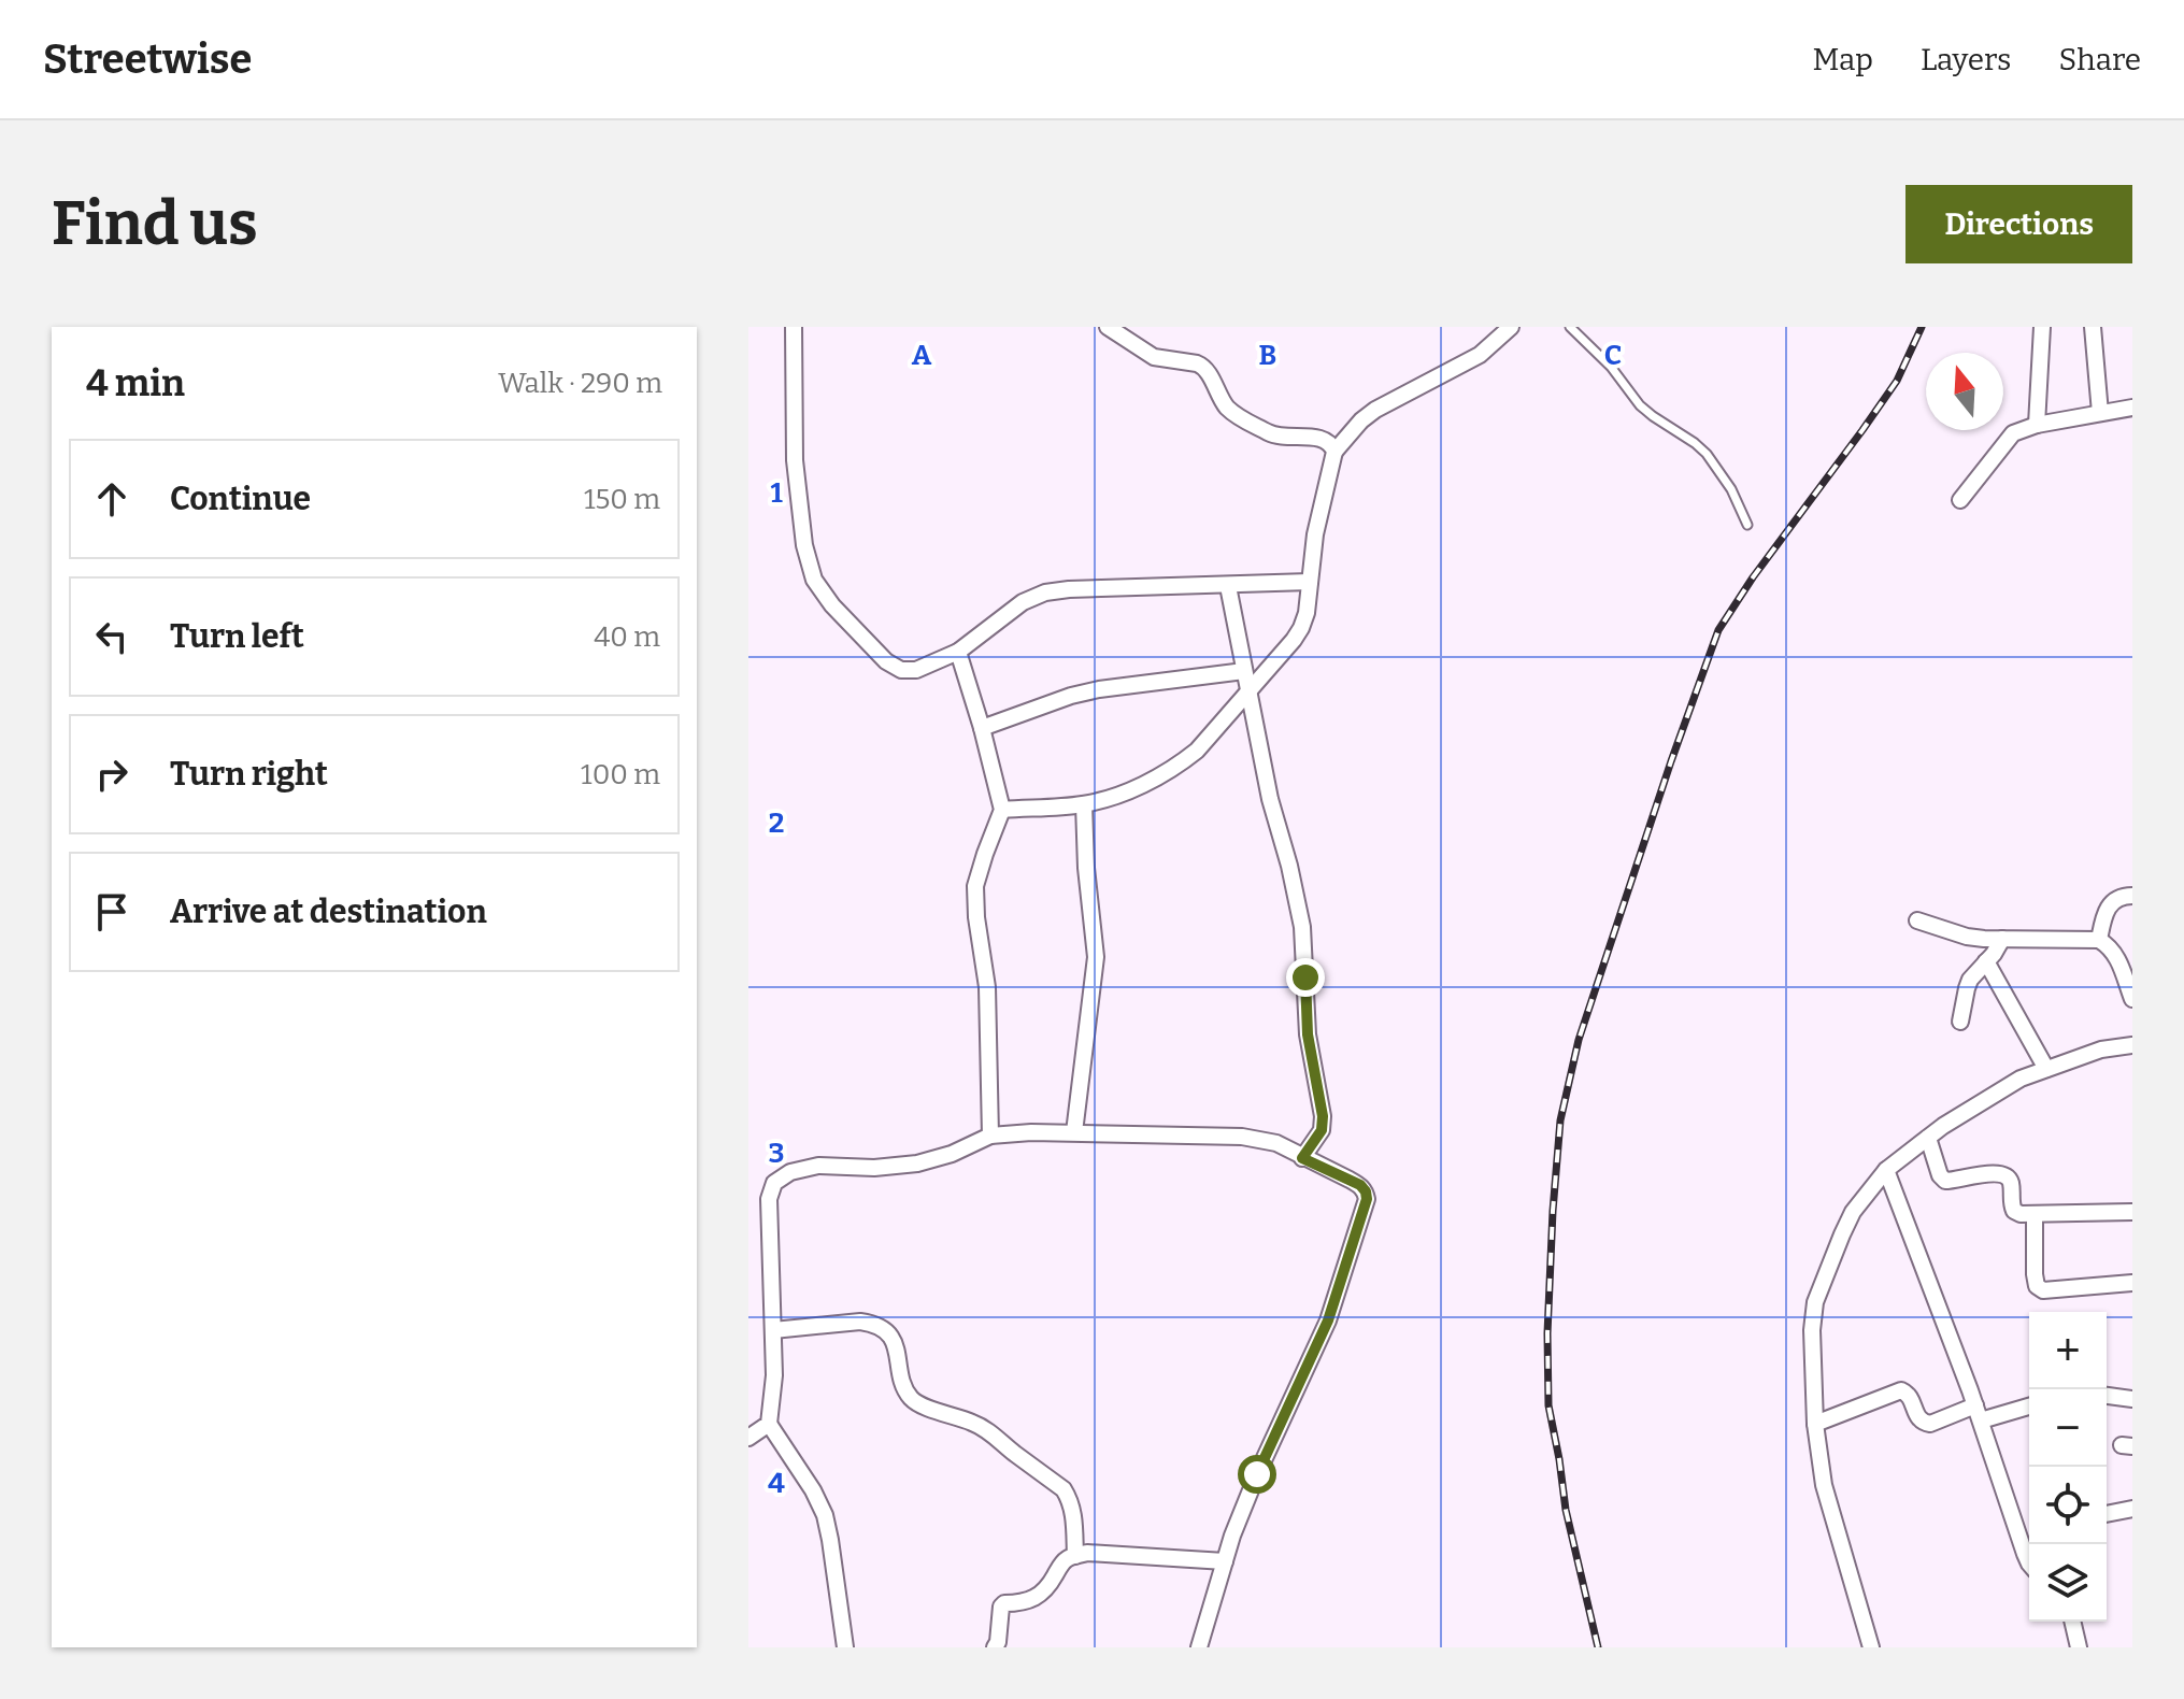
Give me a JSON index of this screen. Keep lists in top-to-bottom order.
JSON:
{
  "north": "top",
  "page": {
    "header": "Streetwise",
    "nav": ["Map", "Layers", "Share"],
    "buttons": "Directions",
    "title": "Find us",
    "heading": ["4 min", "Walk · 290 m"],
    "list": [
      ["Continue", "150 m"],
      ["Turn left", "40 m"],
      ["Turn right", "100 m"],
      "Arrive at destination"
    ],
    "map_buttons": ["+", "−"]
  },
  "grid": {
    "columns": ["A", "B", "C"],
    "rows": [
      "1",
      "2",
      "3",
      "4"
    ]
  }
}
